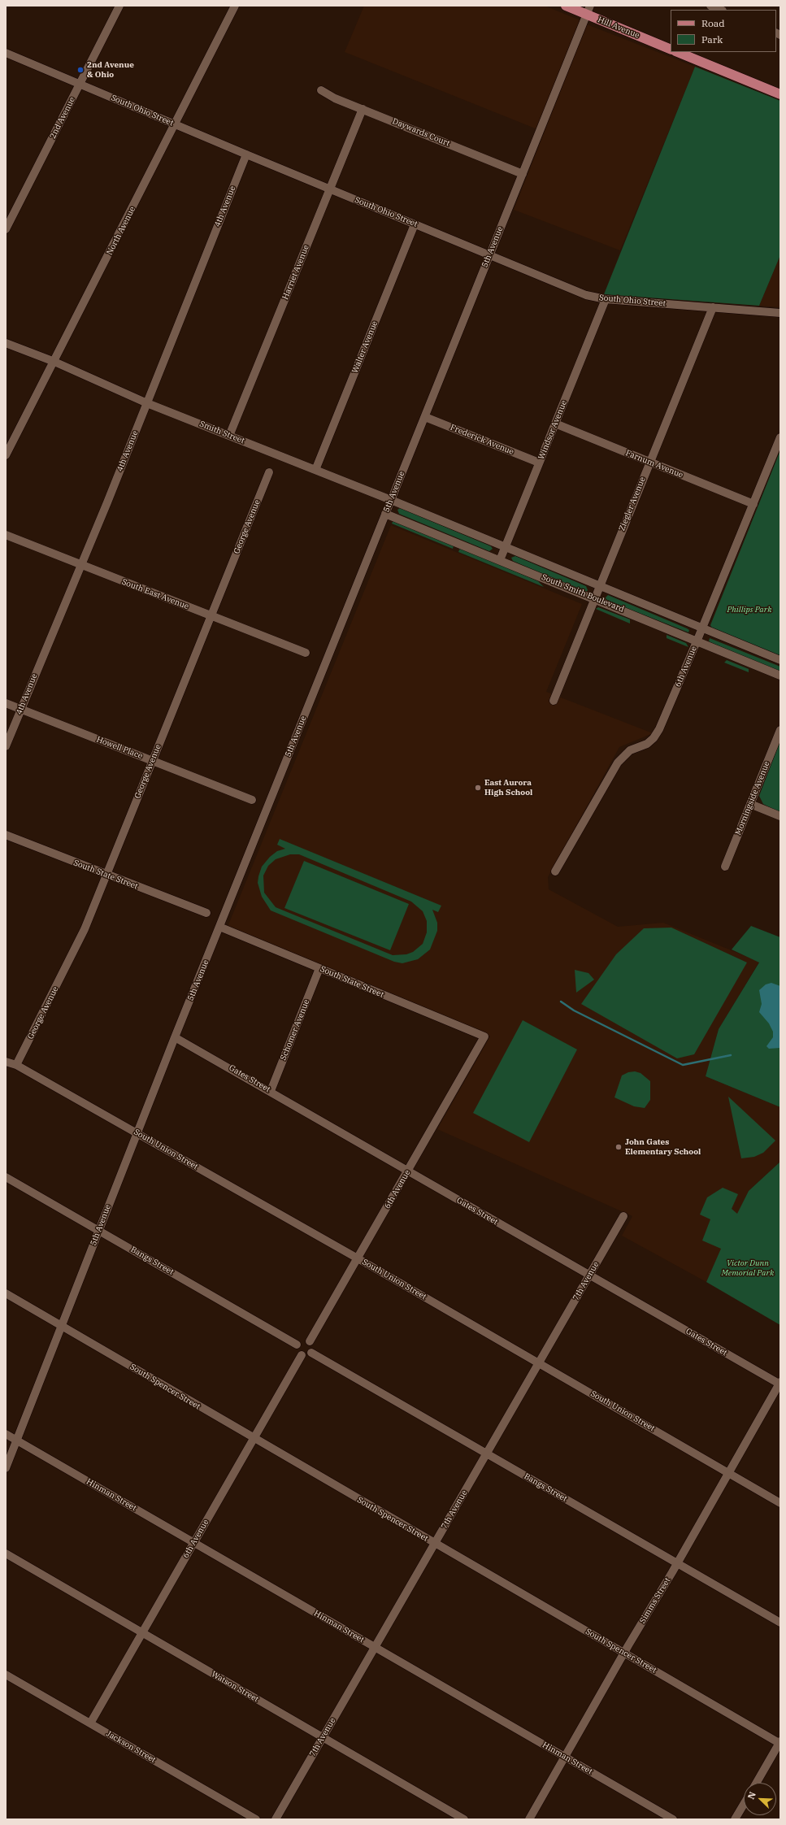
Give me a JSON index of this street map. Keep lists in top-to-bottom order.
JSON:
{
  "streets": {
    "main road": ["Hill Avenue"],
    "street": [
      "South Ohio Street",
      "2nd Avenue",
      "Daywards Court",
      "4th Avenue",
      "North Avenue",
      "5th Avenue",
      "Harriet Avenue",
      "Walter Avenue",
      "Windsor Avenue",
      "Smith Street",
      "Frederick Avenue",
      "Farnum Avenue",
      "Ziegler Avenue",
      "George Avenue",
      "South Smith Boulevard",
      "South East Avenue",
      "6th Avenue",
      "Howell Place",
      "Morningside Avenue",
      "South State Street",
      "Schomer Avenue",
      "Gates Street",
      "South Union Street",
      "Bangs Street",
      "7th Avenue",
      "South Spencer Street",
      "Hinman Street",
      "Simms Street",
      "Watson Street",
      "Jackson Street"
    ]
  },
  "crossings": [
    ["Hill Avenue", "5th Avenue"],
    ["South Ohio Street", "2nd Avenue"],
    ["South Ohio Street", "4th Avenue"],
    ["South Ohio Street", "North Avenue"],
    ["South Ohio Street", "5th Avenue"],
    ["South Ohio Street", "Harriet Avenue"],
    ["South Ohio Street", "Walter Avenue"],
    ["South Ohio Street", "Windsor Avenue"],
    ["South Ohio Street", "Ziegler Avenue"],
    ["Daywards Court", "5th Avenue"],
    ["Daywards Court", "Harriet Avenue"],
    ["4th Avenue", "Smith Street"],
    ["4th Avenue", "South East Avenue"],
    ["4th Avenue", "Howell Place"],
    ["North Avenue", "Smith Street"],
    ["5th Avenue", "Smith Street"],
    ["5th Avenue", "Frederick Avenue"],
    ["5th Avenue", "South Smith Boulevard"],
    ["5th Avenue", "South State Street"],
    ["5th Avenue", "Gates Street"],
    ["5th Avenue", "South Union Street"],
    ["5th Avenue", "Bangs Street"],
    ["5th Avenue", "South Spencer Street"],
    ["5th Avenue", "Hinman Street"],
    ["Harriet Avenue", "Smith Street"],
    ["Walter Avenue", "Smith Street"],
    ["Windsor Avenue", "Frederick Avenue"],
    ["Windsor Avenue", "Farnum Avenue"],
    ["Windsor Avenue", "South Smith Boulevard"],
    ["Smith Street", "South Smith Boulevard"],
    ["Farnum Avenue", "Ziegler Avenue"],
    ["Farnum Avenue", "6th Avenue"],
    ["Ziegler Avenue", "South Smith Boulevard"],
    ["George Avenue", "South East Avenue"],
    ["George Avenue", "Howell Place"],
    ["George Avenue", "South State Street"],
    ["George Avenue", "South Union Street"],
    ["South Smith Boulevard", "6th Avenue"],
    ["6th Avenue", "South State Street"],
    ["6th Avenue", "Gates Street"],
    ["6th Avenue", "South Union Street"],
    ["6th Avenue", "Bangs Street"],
    ["6th Avenue", "South Spencer Street"],
    ["6th Avenue", "Hinman Street"],
    ["6th Avenue", "Watson Street"],
    ["6th Avenue", "Jackson Street"],
    ["South State Street", "Schomer Avenue"],
    ["Schomer Avenue", "Gates Street"],
    ["Gates Street", "7th Avenue"],
    ["Gates Street", "Simms Street"],
    ["South Union Street", "7th Avenue"],
    ["South Union Street", "Simms Street"],
    ["Bangs Street", "7th Avenue"],
    ["Bangs Street", "Simms Street"],
    ["7th Avenue", "South Spencer Street"],
    ["7th Avenue", "Hinman Street"],
    ["7th Avenue", "Watson Street"],
    ["South Spencer Street", "Simms Street"],
    ["Hinman Street", "Simms Street"]
  ],
  "parks": ["Phillips Park", "Victor Dunn Memorial Park"],
  "places": ["2nd Avenue & Ohio", "East Aurora High School", "John Gates Elementary School"],
  "legend": ["Road", "Park"],
  "north": "top left"
}
